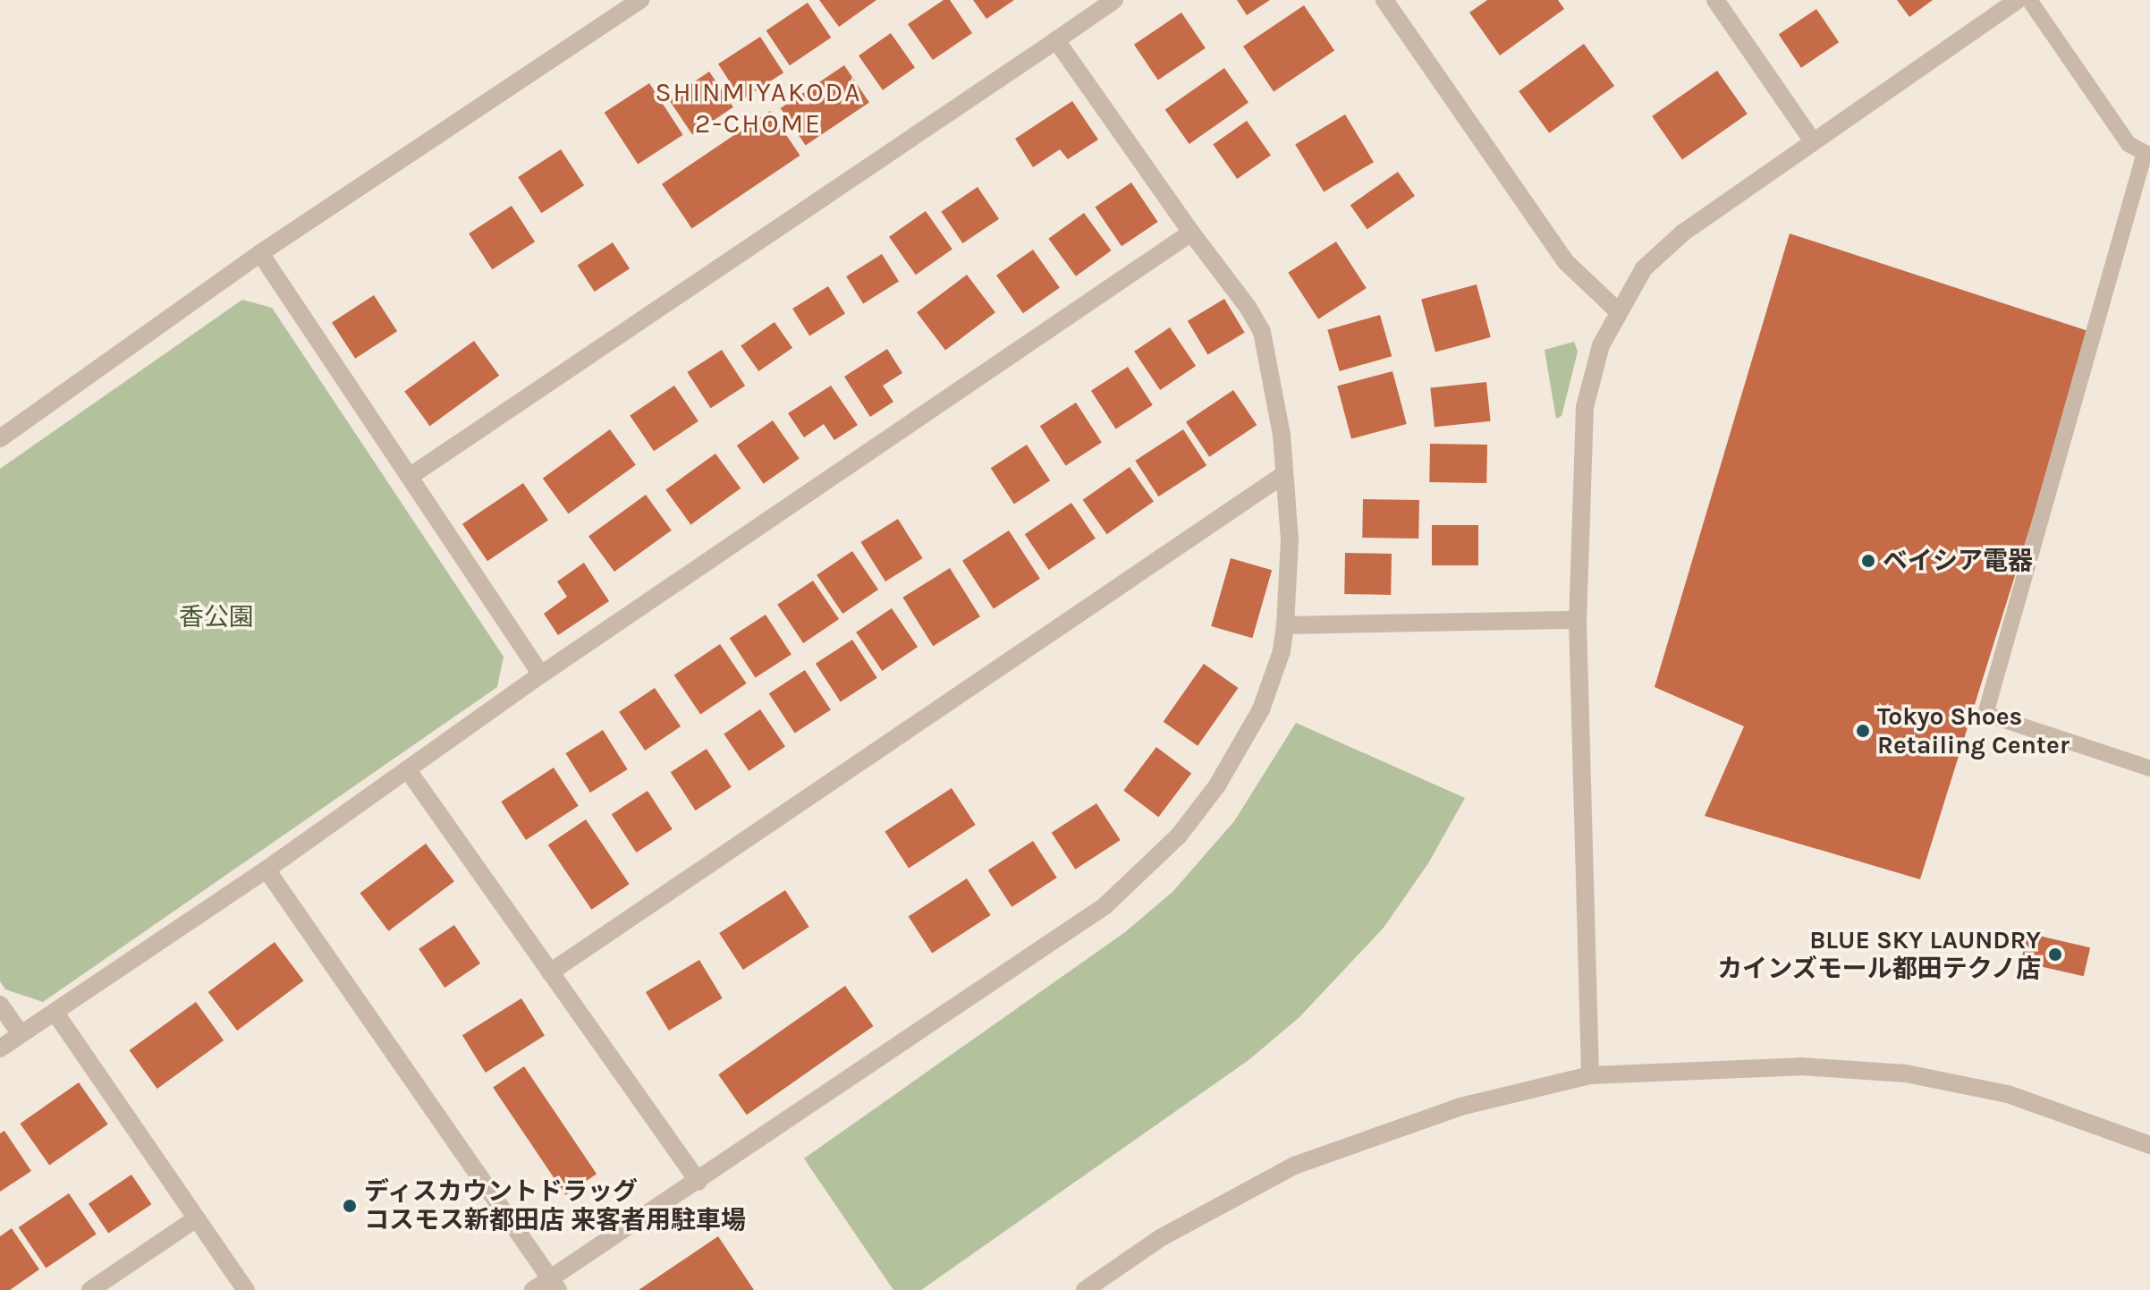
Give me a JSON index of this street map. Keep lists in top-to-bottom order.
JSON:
{
  "districts": ["SHINMIYAKODA 2-CHOME"],
  "parks": ["香公園"],
  "places": [
    "ベイシア電器",
    "Tokyo Shoes Retailing Center",
    "BLUE SKY LAUNDRY カインズモール都田テクノ店",
    "ディスカウントドラッグ コスモス新都田店 来客者用駐車場"
  ]
}
